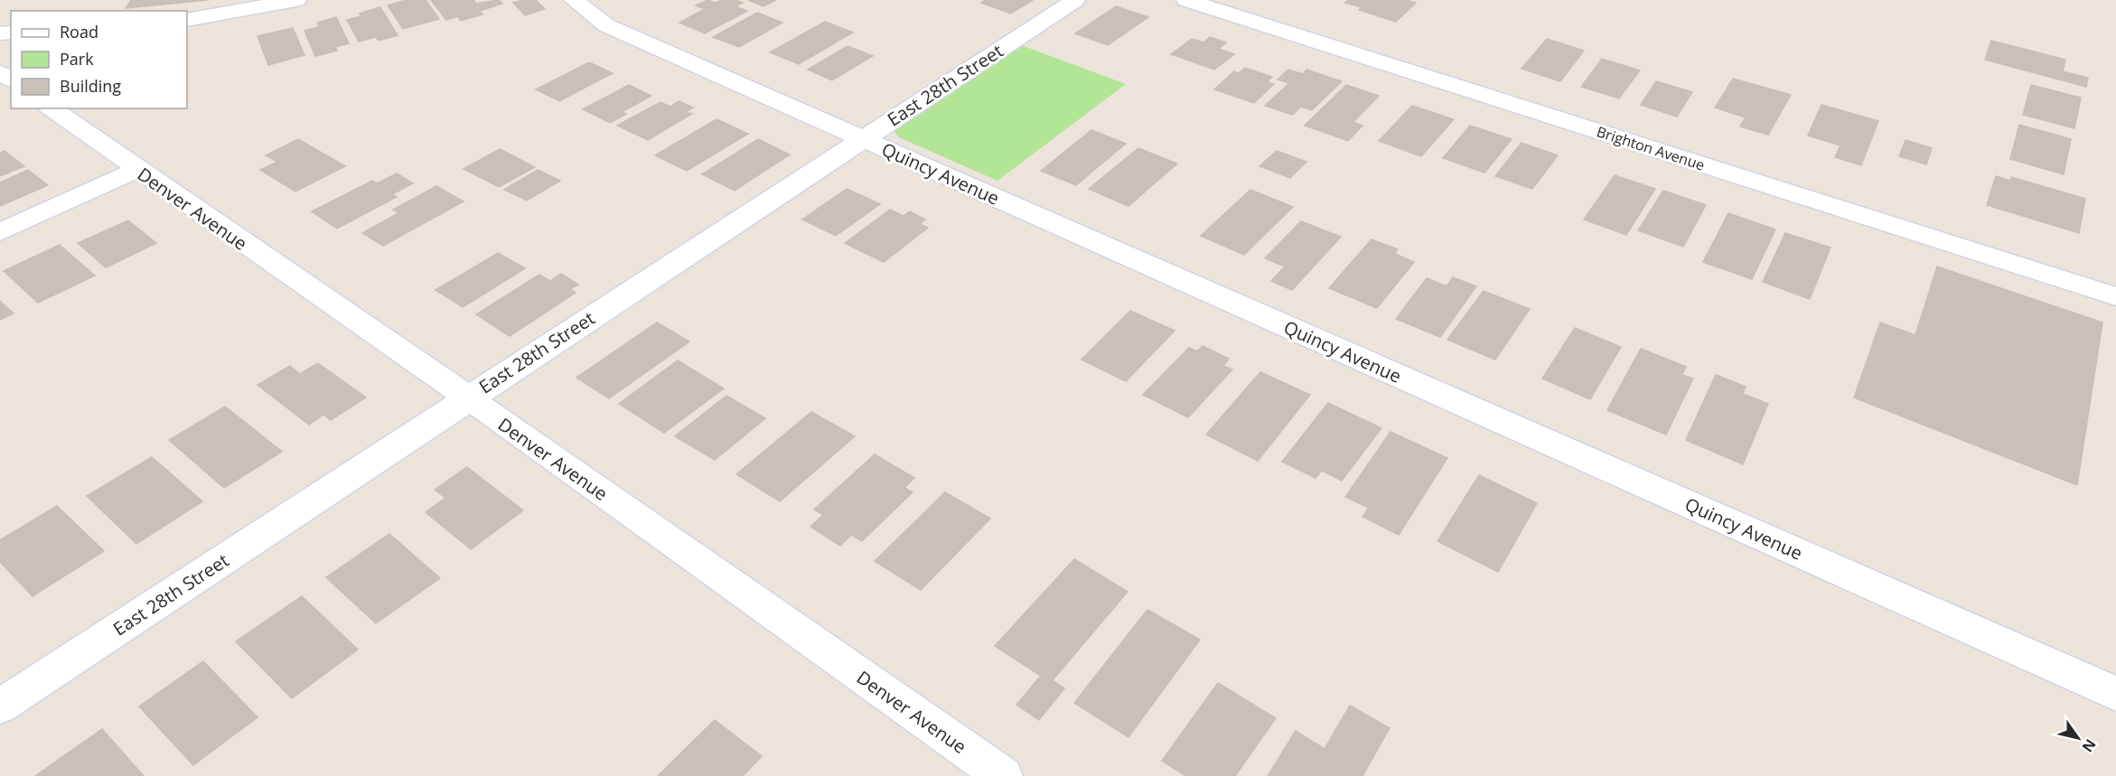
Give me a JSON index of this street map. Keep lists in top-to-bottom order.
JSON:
{
  "streets": {
    "street": [
      "East 28th Street",
      "Brighton Avenue",
      "Quincy Avenue",
      "Denver Avenue"
    ]
  },
  "crossings": [
    ["East 28th Street", "Quincy Avenue"],
    ["East 28th Street", "Denver Avenue"]
  ],
  "legend": ["Road", "Park", "Building"],
  "north": "bottom right"
}
